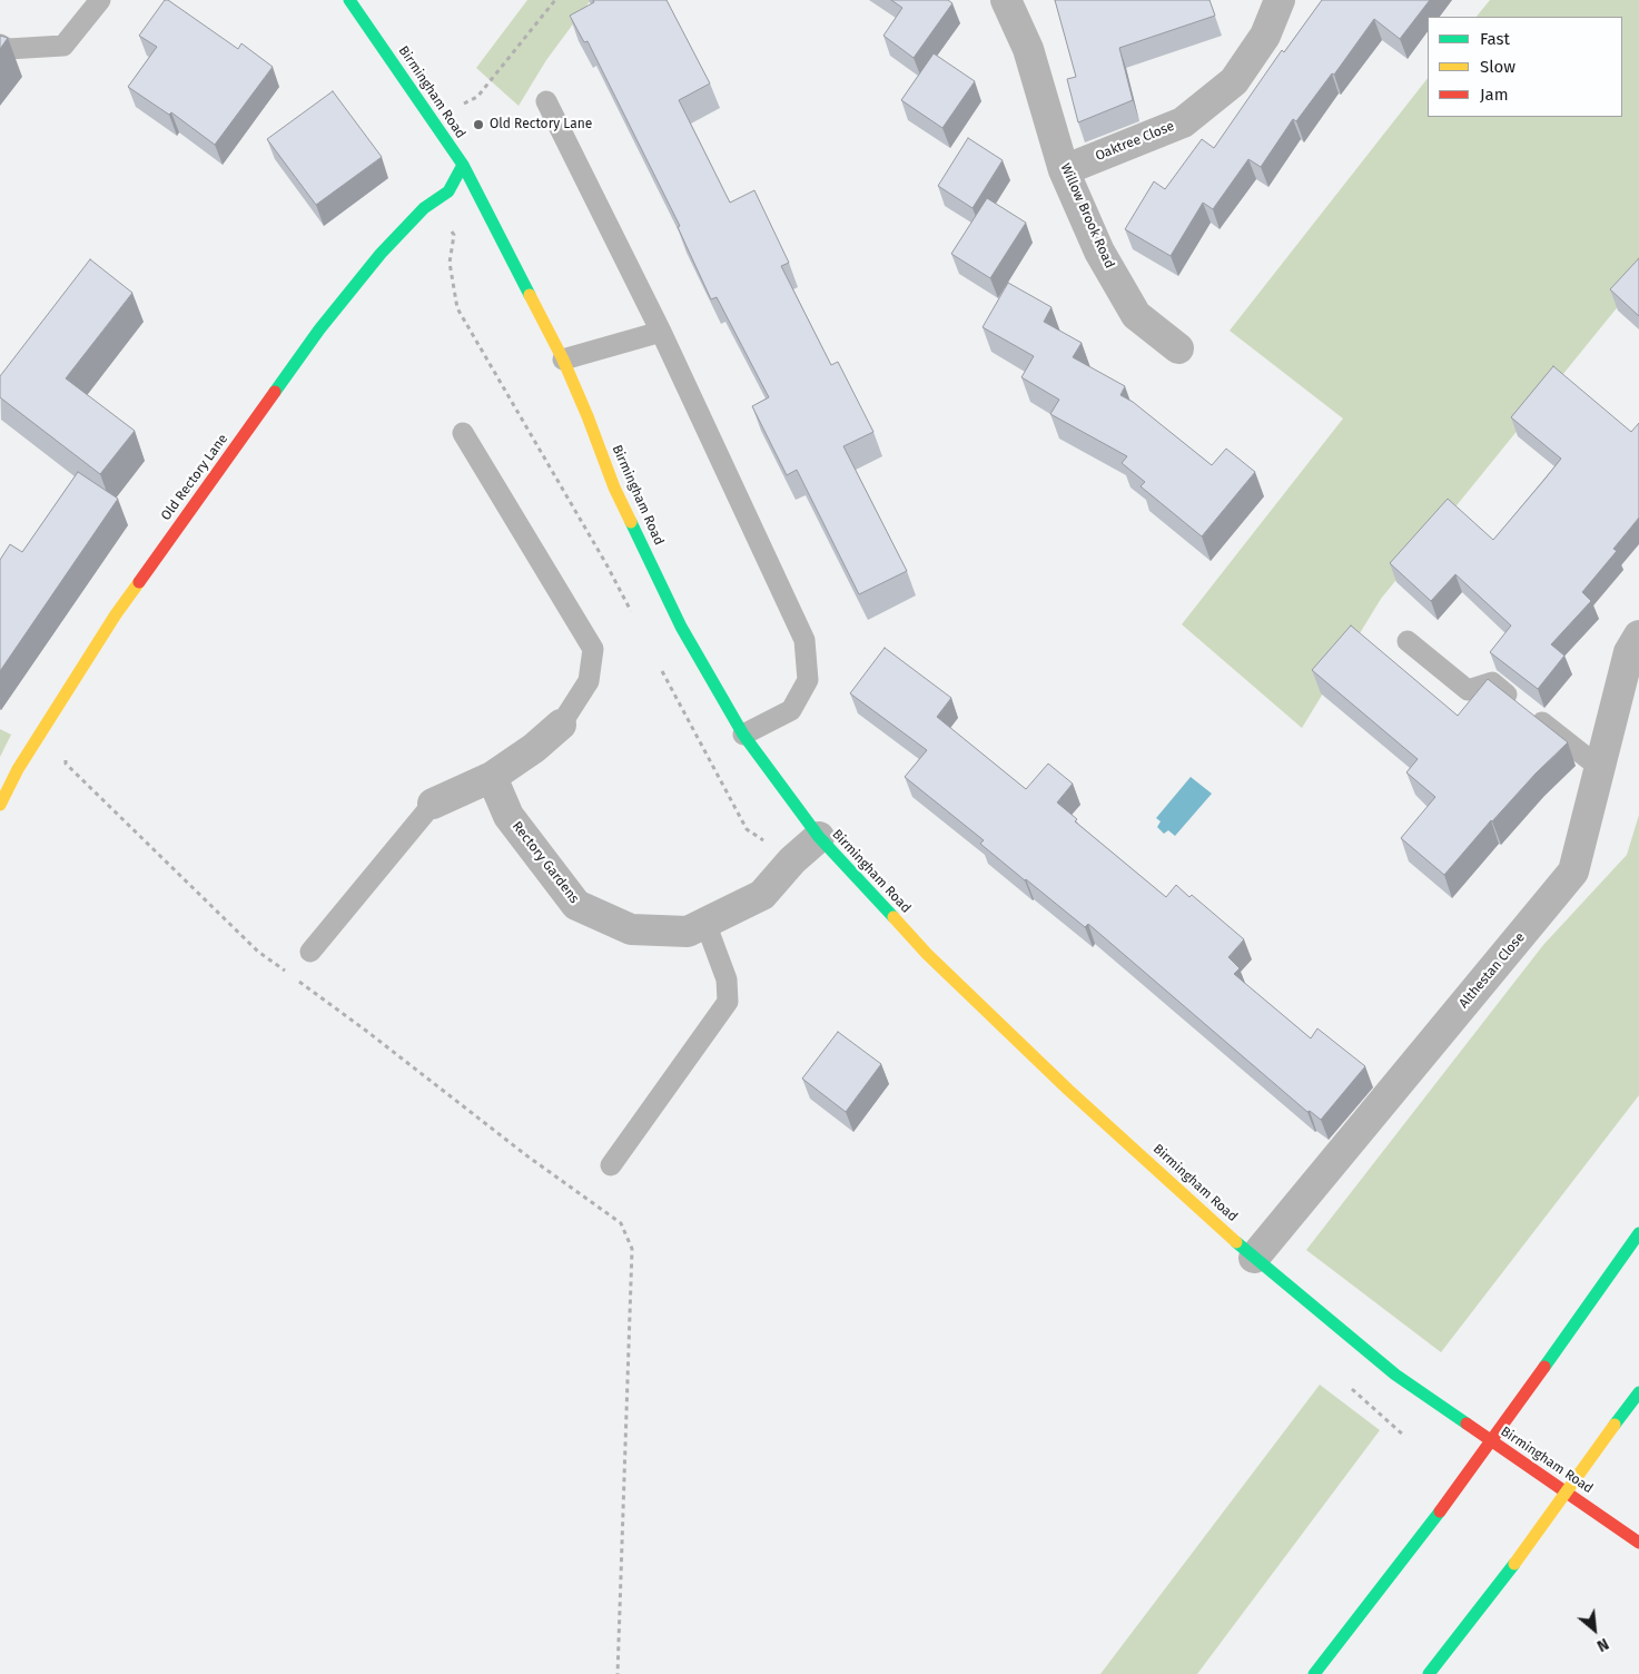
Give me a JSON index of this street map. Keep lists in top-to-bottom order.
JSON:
{
  "streets": {
    "main road": ["Birmingham Road", "Old Rectory Lane"],
    "street": [
      "Oaktree Close",
      "Willow Brook Road",
      "Rectory Gardens",
      "Althestan Close"
    ]
  },
  "crossings": [
    ["Birmingham Road", "Old Rectory Lane"],
    ["Birmingham Road", "Rectory Gardens"],
    ["Birmingham Road", "Althestan Close"],
    ["Oaktree Close", "Willow Brook Road"]
  ],
  "places": ["Old Rectory Lane"],
  "legend": ["Fast", "Slow", "Jam"],
  "north": "bottom right"
}
